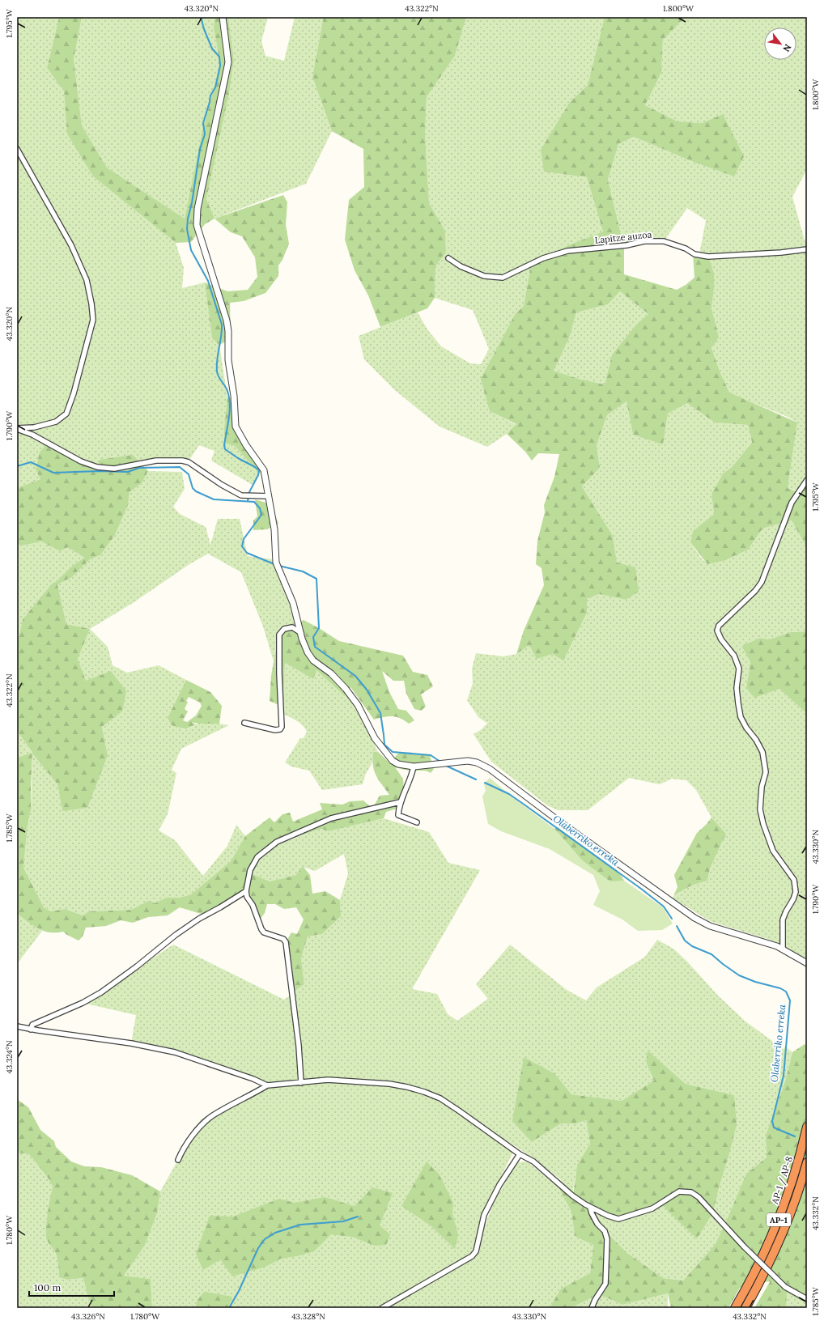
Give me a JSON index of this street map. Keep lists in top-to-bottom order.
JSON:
{
  "streets": {
    "highway": ["AP-1 / AP-8", "AP-1"],
    "street": ["Lapitze auzoa"]
  },
  "water": ["Olaberriko erreka"],
  "scale_bar": "100 m",
  "north": "bottom right",
  "coordinates": [
    "43.320°N",
    "43.322°N",
    "1.800°W",
    "1.795°W",
    "1.790°W",
    "1.785°W",
    "43.330°N",
    "43.324°N",
    "43.332°N",
    "1.780°W",
    "43.326°N",
    "43.328°N"
  ]
}
